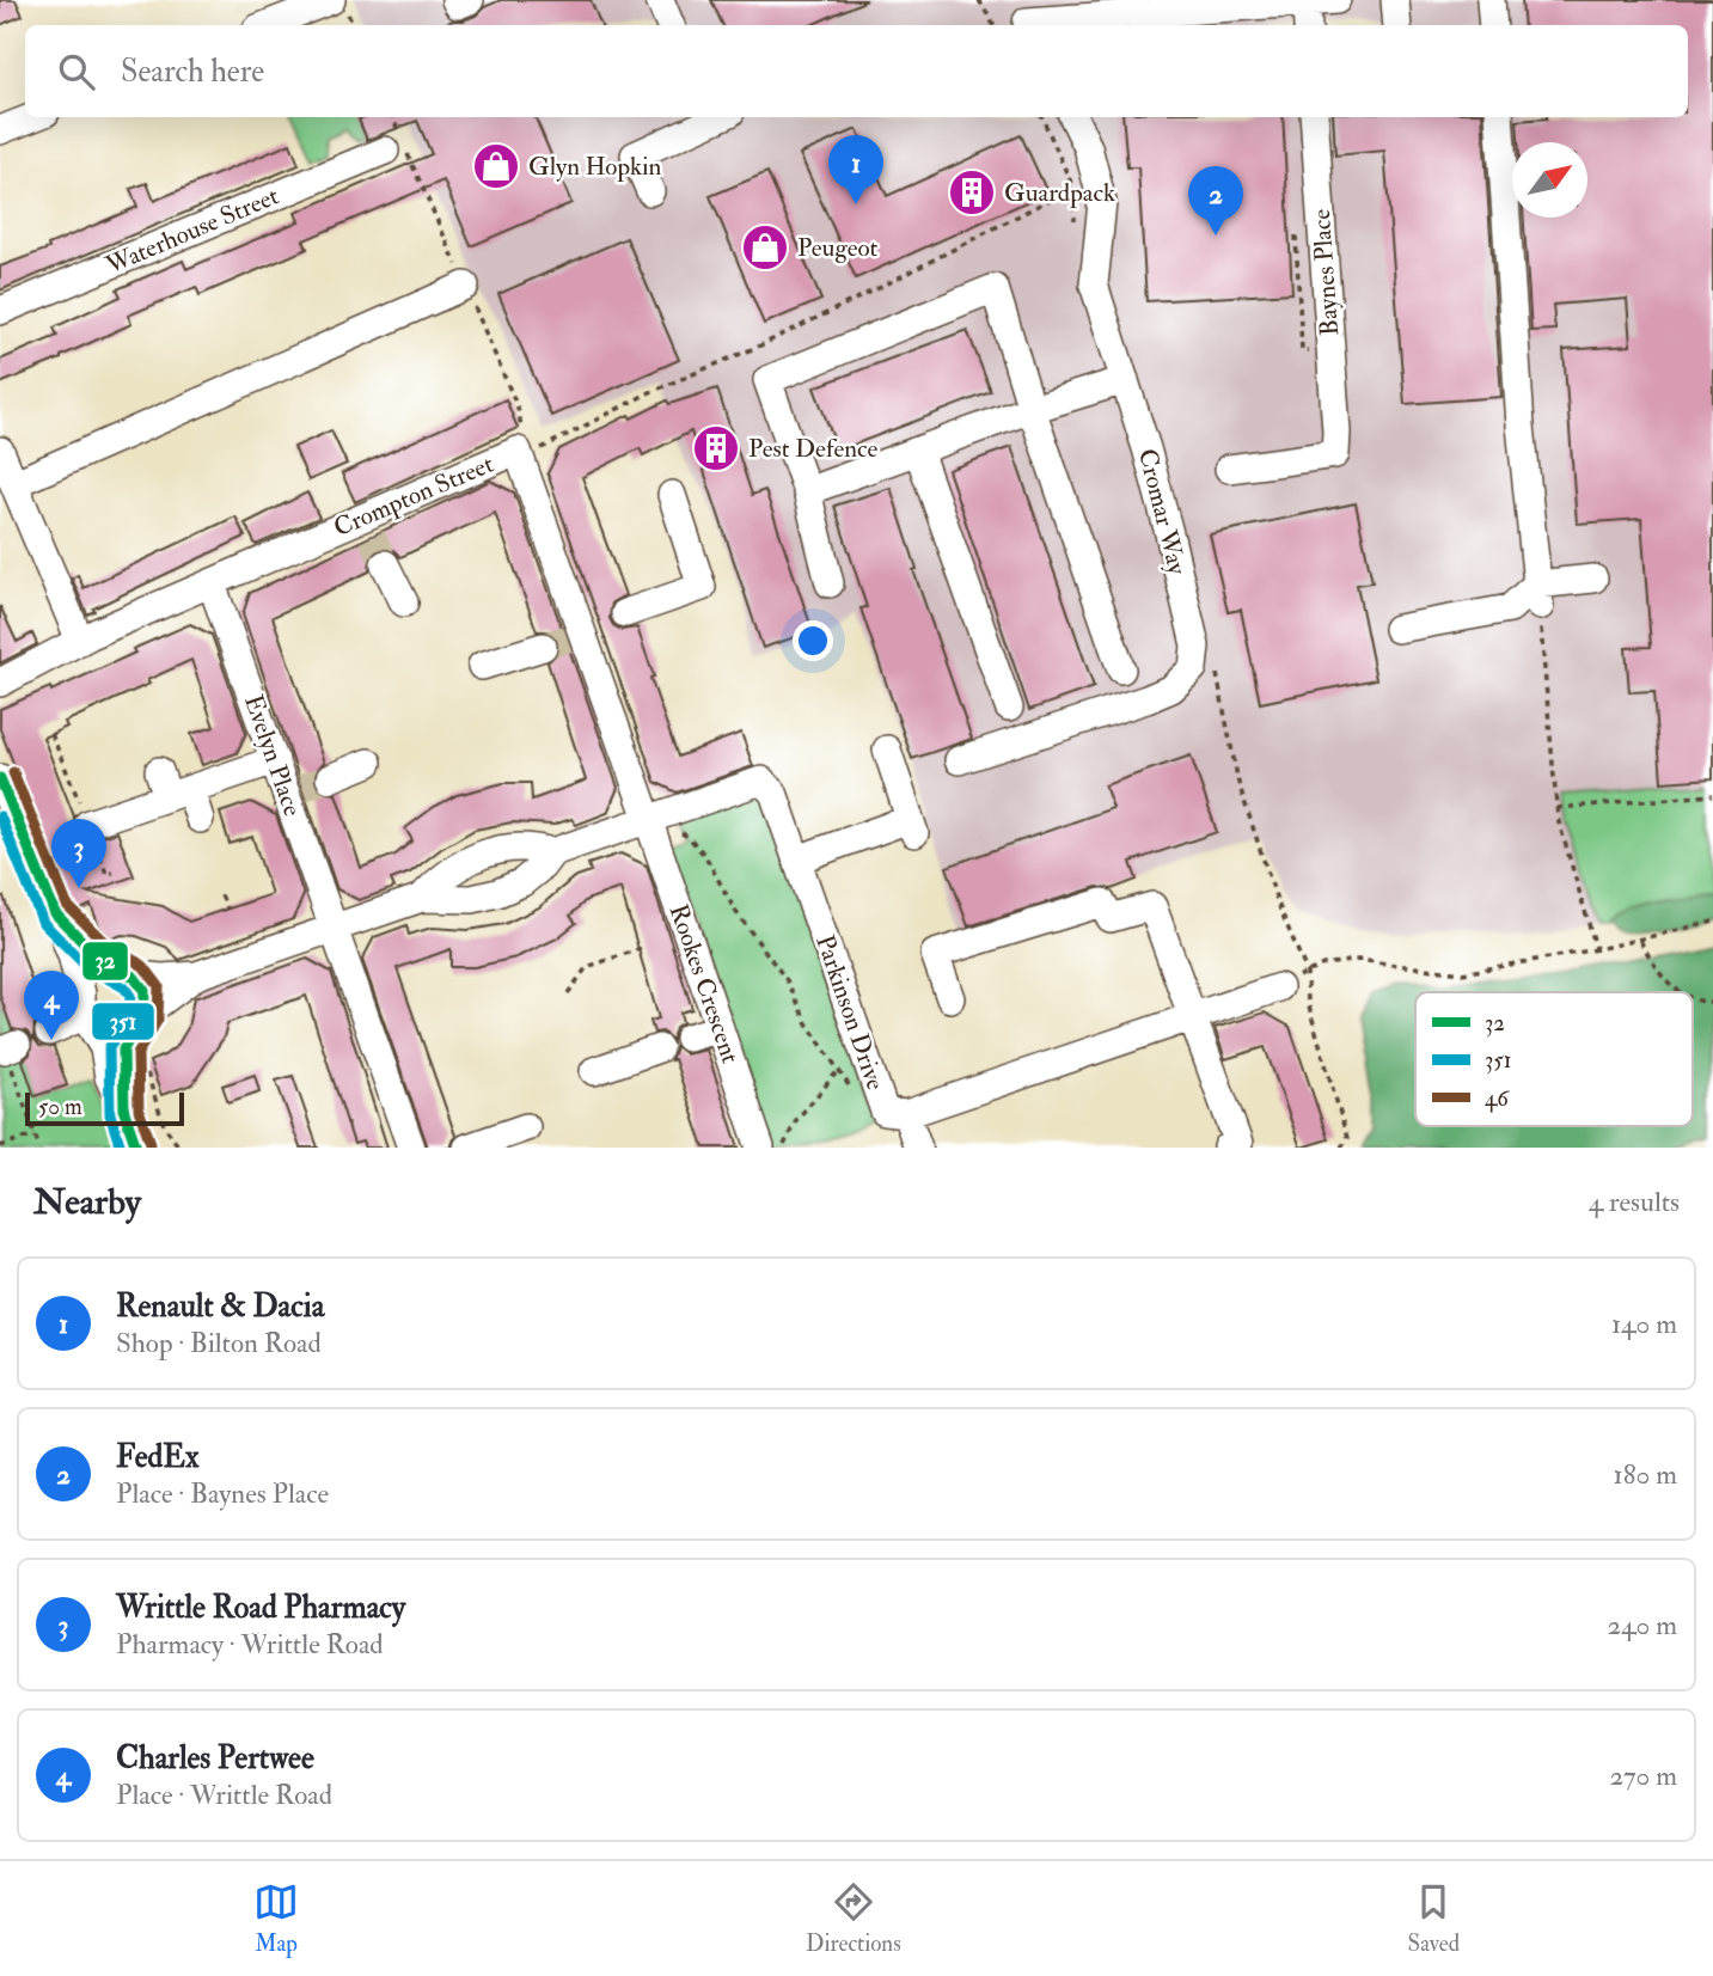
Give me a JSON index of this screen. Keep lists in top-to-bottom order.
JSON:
{
  "streets": {
    "street": [
      "Waterhouse Street",
      "Baynes Place",
      "Crompton Street",
      "Cromar Way",
      "Evelyn Place",
      "Rookes Crescent",
      "Parkinson Drive"
    ]
  },
  "crossings": [
    ["Crompton Street", "Evelyn Place"],
    ["Crompton Street", "Rookes Crescent"],
    ["Crompton Street", "Parkinson Drive"],
    ["Evelyn Place", "Parkinson Drive"],
    ["Rookes Crescent", "Parkinson Drive"]
  ],
  "places": {
    "shop": ["Glyn Hopkin", "Peugeot"],
    "building": ["Guardpack", "Pest Defence"]
  },
  "lines": ["transit line 46", "transit line 32", "transit line 351"],
  "legend": ["32", "351", "46"],
  "scale_bar": "50 m",
  "north": "top right",
  "page": {
    "search": "Search here",
    "pins": [
      "1",
      "2",
      "3",
      "4"
    ],
    "scale": "50 m",
    "heading": ["Nearby", "4 results"],
    "list": [
      {
        "mark": "1",
        "name": "Renault & Dacia",
        "note": "Shop · Bilton Road",
        "value": "140 m"
      },
      {
        "mark": "2",
        "name": "FedEx",
        "note": "Place · Baynes Place",
        "value": "180 m"
      },
      {
        "mark": "3",
        "name": "Writtle Road Pharmacy",
        "note": "Pharmacy · Writtle Road",
        "value": "240 m"
      },
      {
        "mark": "4",
        "name": "Charles Pertwee",
        "note": "Place · Writtle Road",
        "value": "270 m"
      }
    ],
    "nav": ["Map", "Directions", "Saved"]
  }
}
